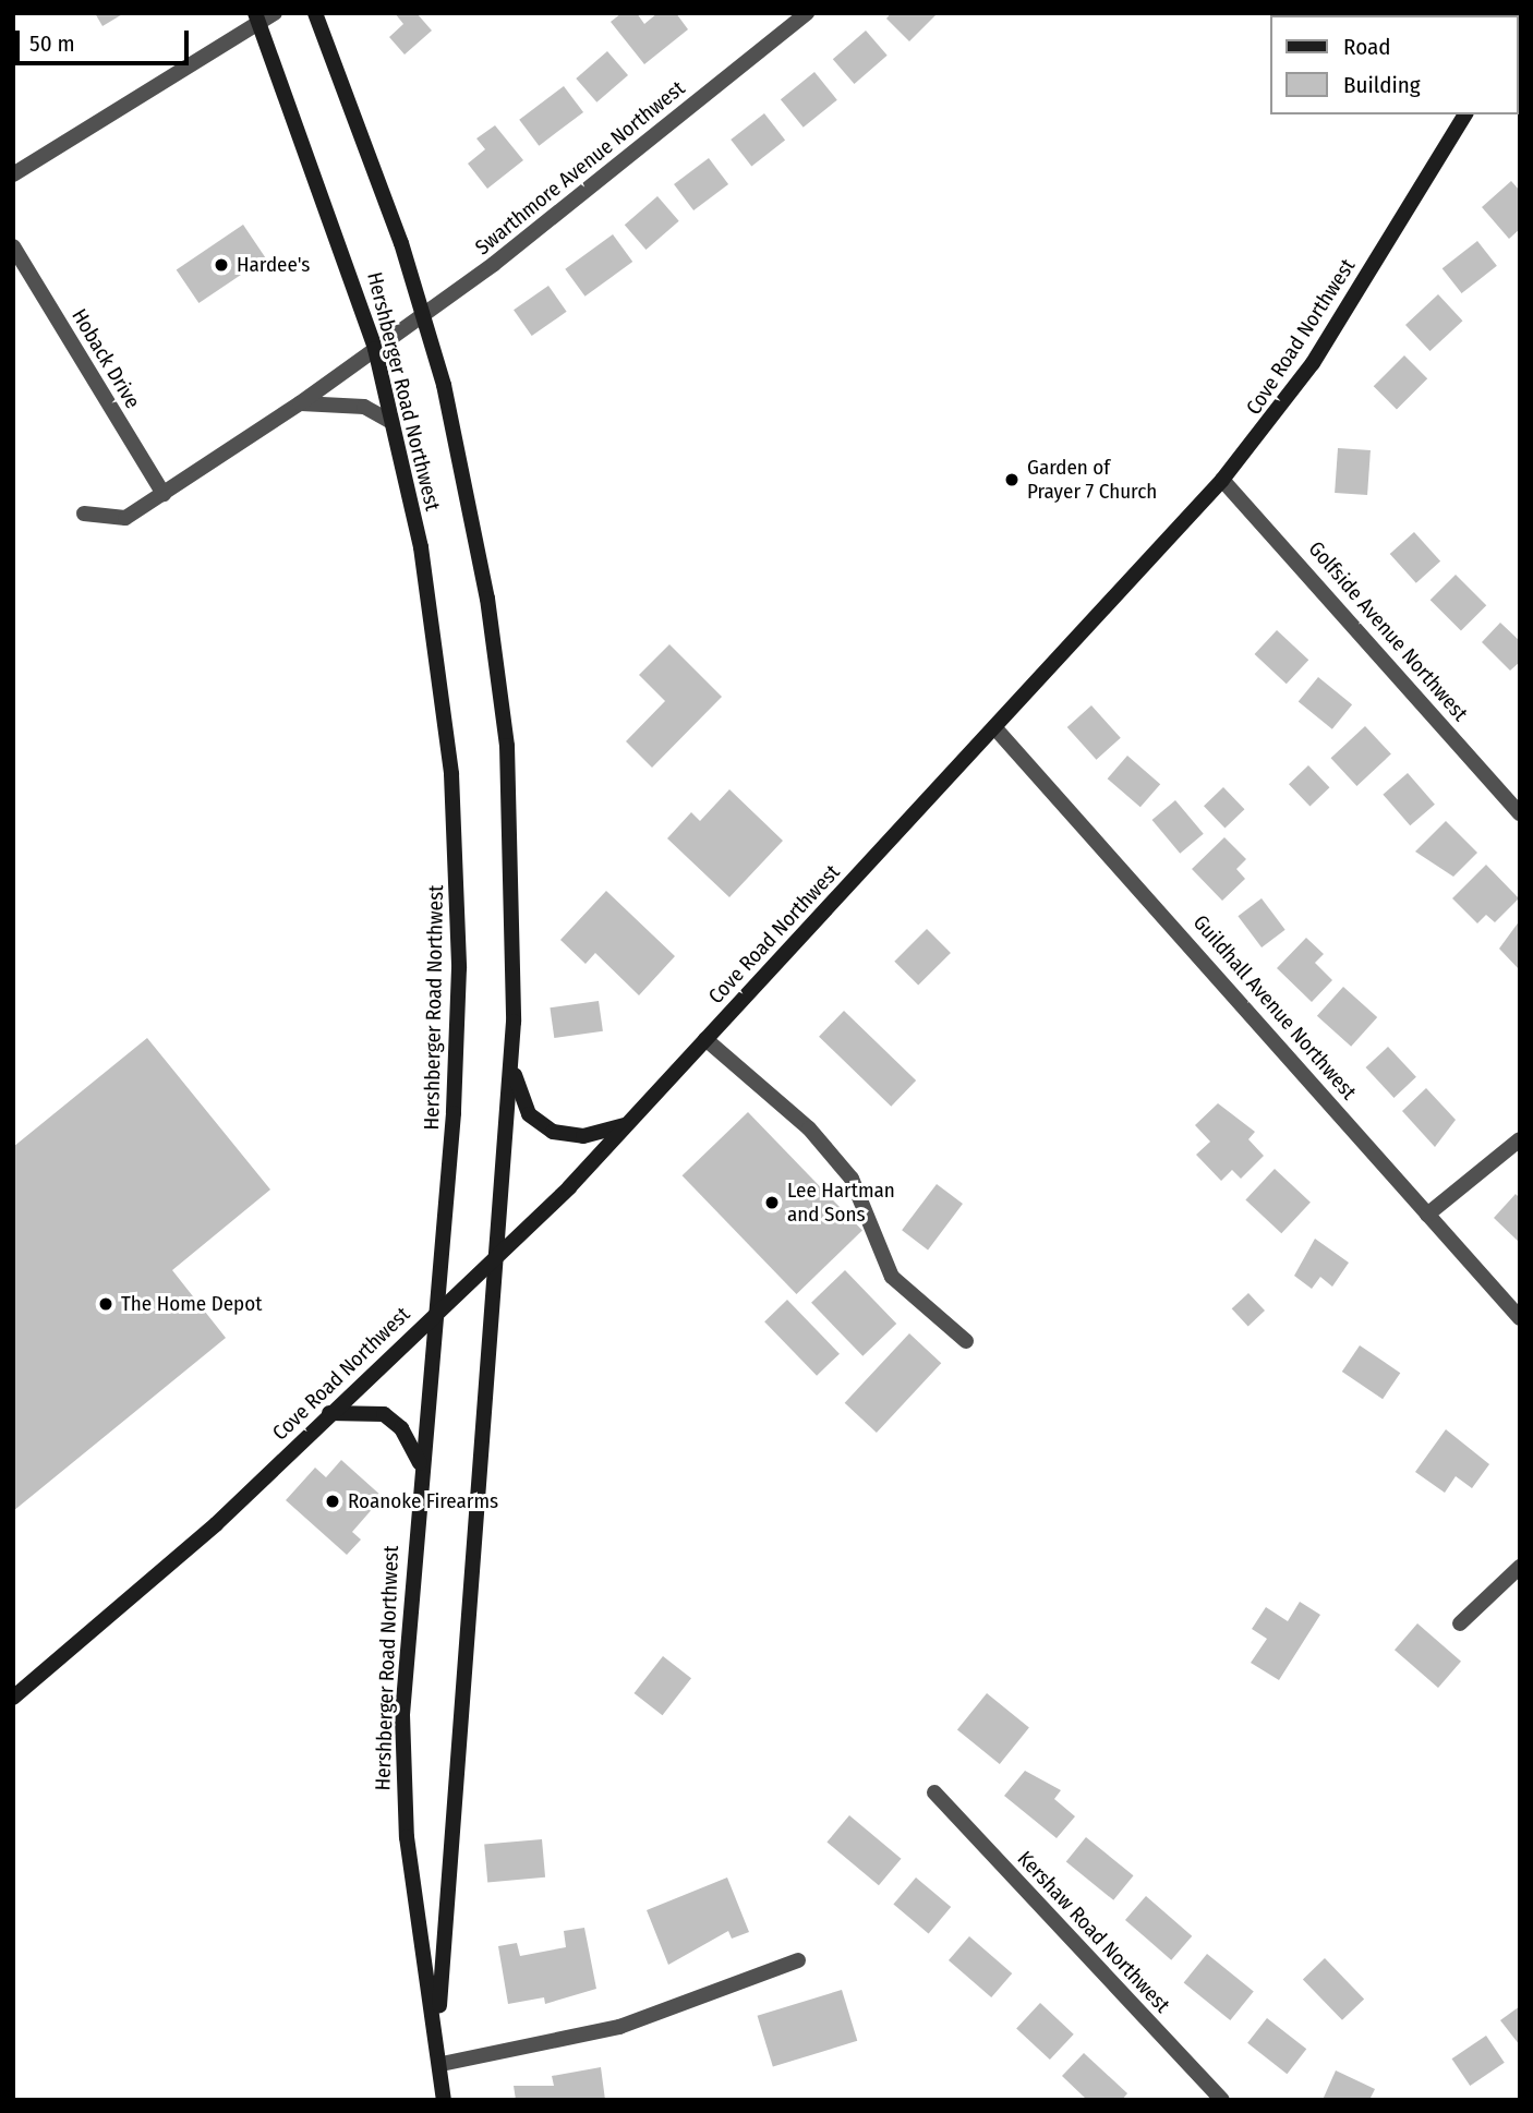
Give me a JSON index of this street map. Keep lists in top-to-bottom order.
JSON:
{
  "streets": {
    "main road": ["Cove Road Northwest", "Hershberger Road Northwest"],
    "street": [
      "Swarthmore Avenue Northwest",
      "Hoback Drive",
      "Golfside Avenue Northwest",
      "Guildhall Avenue Northwest",
      "Kershaw Road Northwest"
    ]
  },
  "crossings": [
    ["Swarthmore Avenue Northwest", "Hoback Drive"],
    ["Swarthmore Avenue Northwest", "Hershberger Road Northwest"],
    ["Cove Road Northwest", "Hershberger Road Northwest"],
    ["Cove Road Northwest", "Golfside Avenue Northwest"],
    ["Cove Road Northwest", "Guildhall Avenue Northwest"]
  ],
  "places": [
    "Hardee's",
    "Garden of Prayer 7 Church",
    "Lee Hartman and Sons",
    "The Home Depot",
    "Roanoke Firearms"
  ],
  "legend": ["Road", "Building"],
  "scale_bar": "50 m"
}
